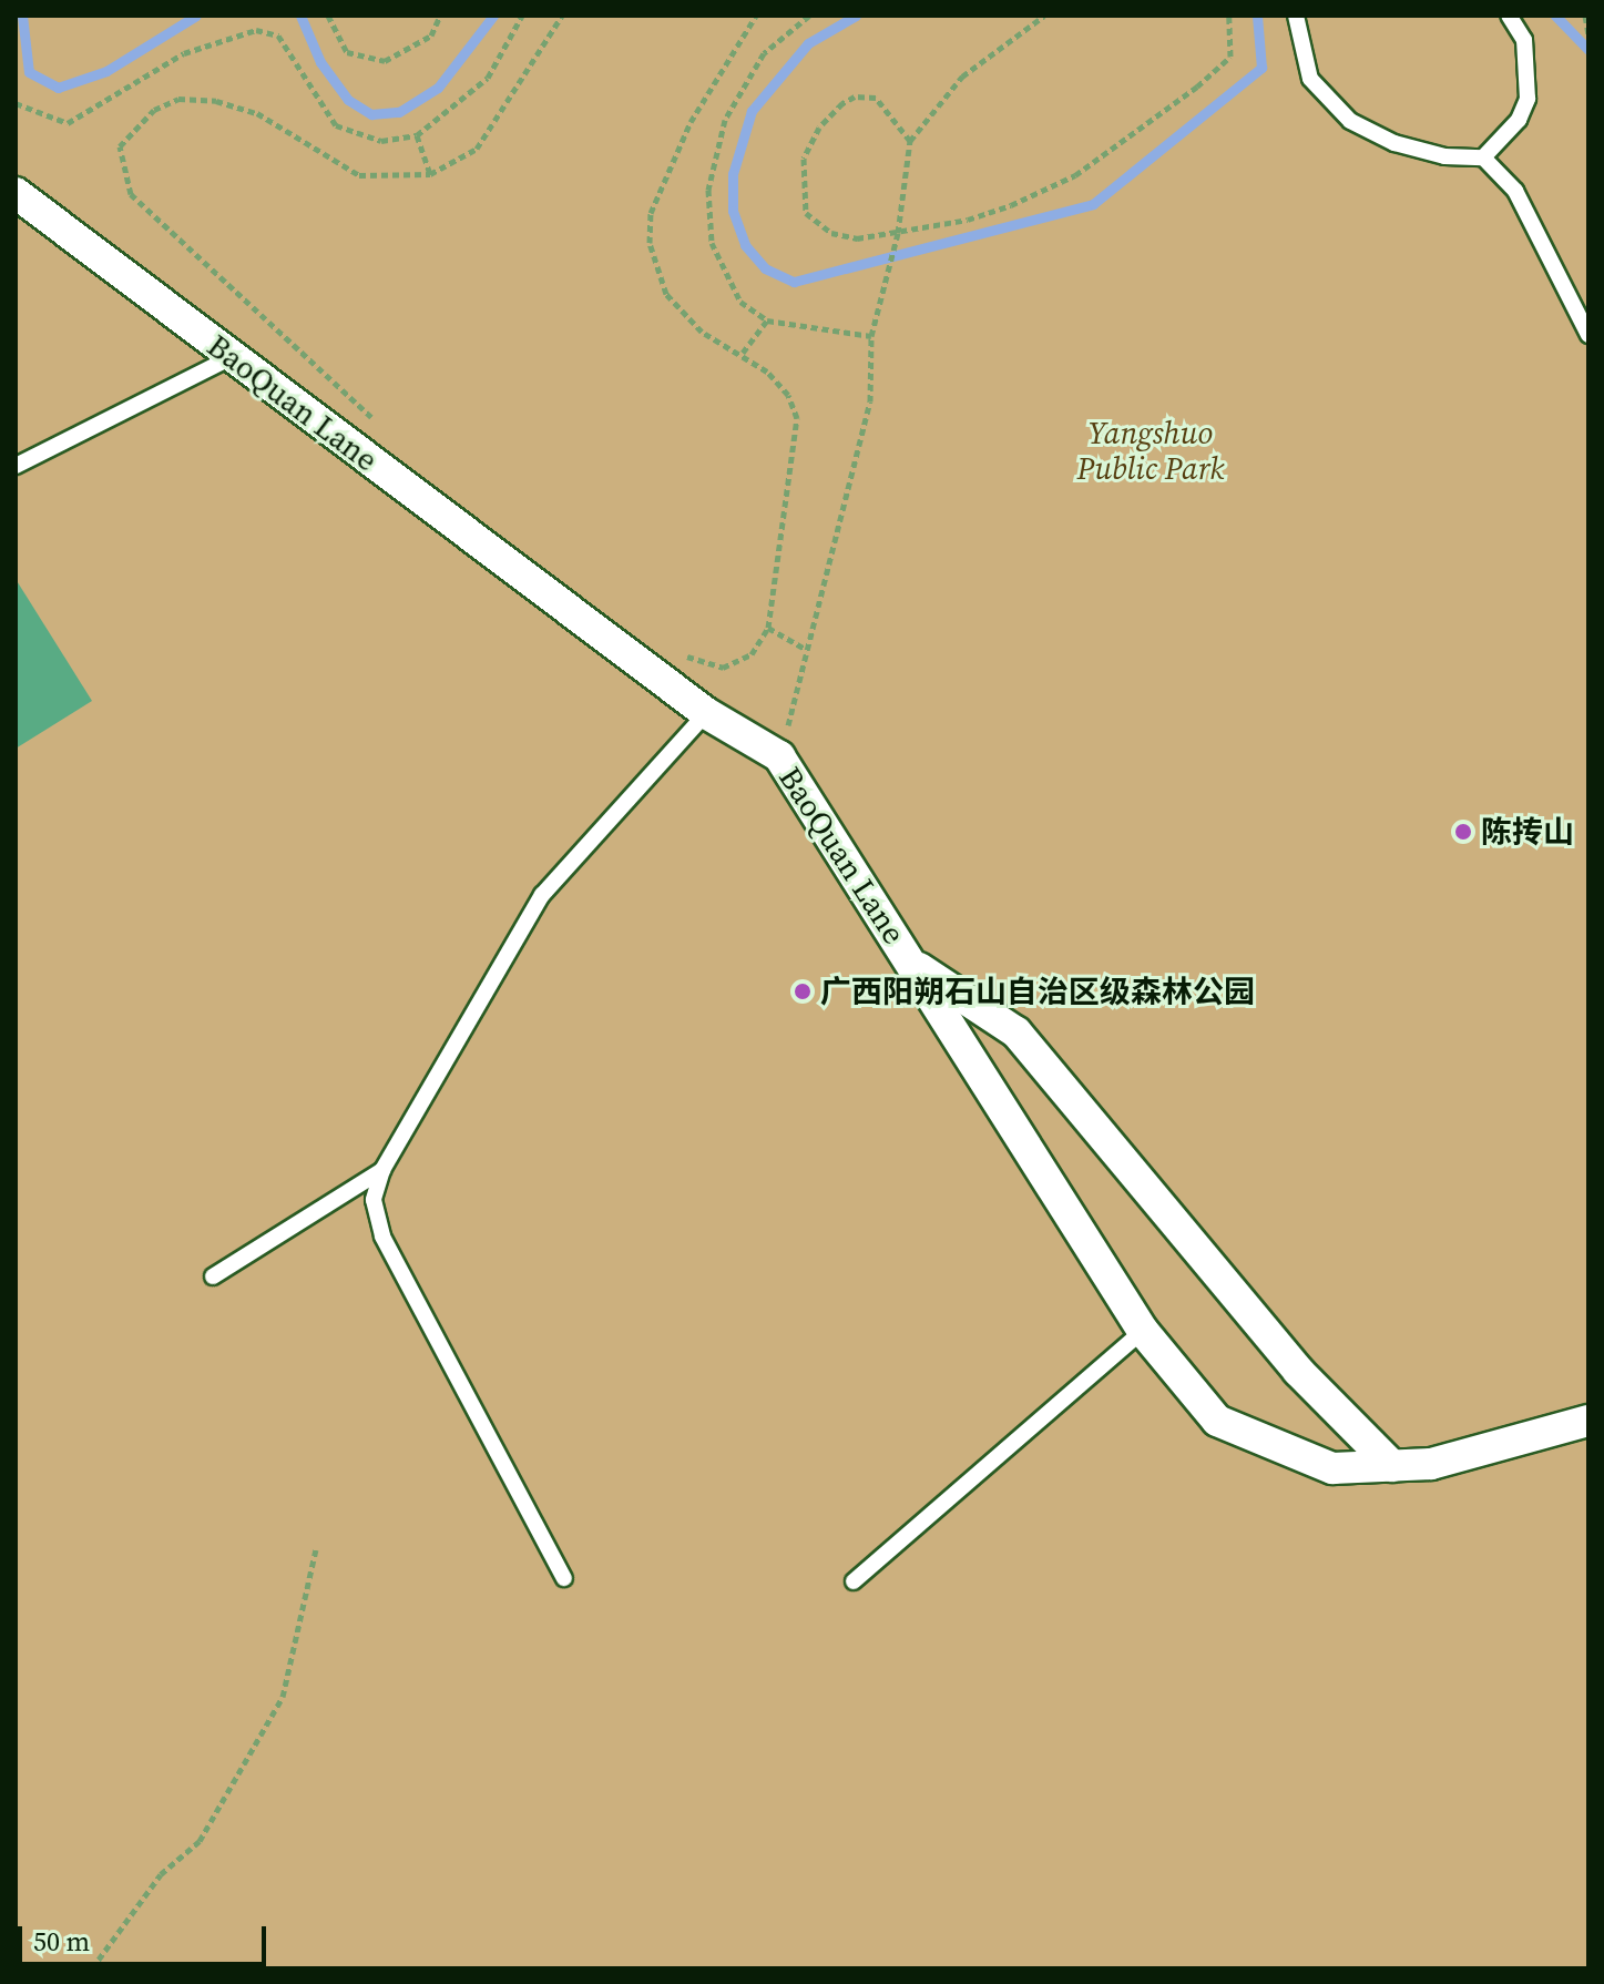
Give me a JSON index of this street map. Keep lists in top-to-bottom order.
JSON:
{
  "streets": {
    "street": ["BaoQuan Lane"]
  },
  "parks": ["Yangshuo Public Park"],
  "places": ["陈抟山", "广西阳朔石山自治区级森林公园"],
  "scale_bar": "50 m"
}
